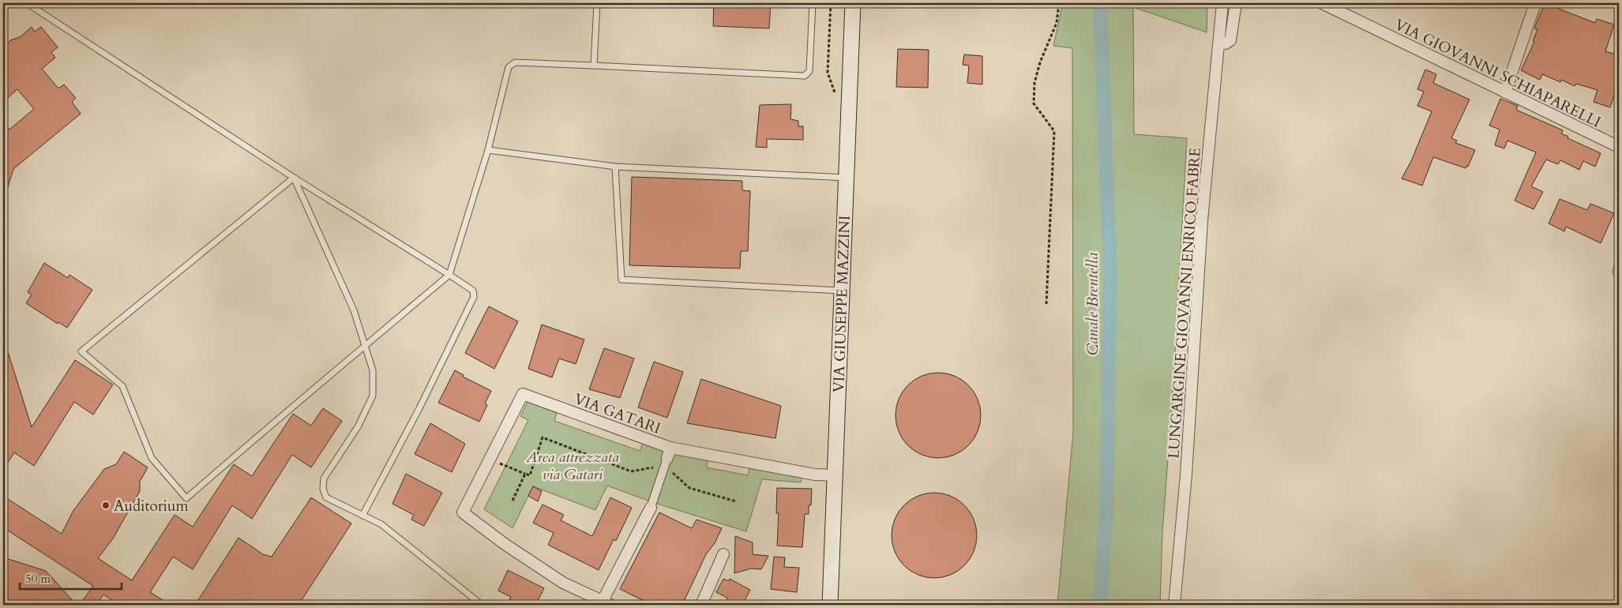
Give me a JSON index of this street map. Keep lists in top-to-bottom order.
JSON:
{
  "streets": {
    "main road": ["VIA GIUSEPPE MAZZINI"],
    "street": ["VIA GIOVANNI SCHIAPARELLI", "LUNGARGINE GIOVANNI ENRICO FABRE", "VIA GATARI"]
  },
  "crossings": [
    ["VIA GIUSEPPE MAZZINI", "VIA GATARI"]
  ],
  "water": ["Canale Brentella"],
  "parks": ["Area attrezzata via Gatari"],
  "places": ["Auditorium"],
  "scale_bar": "50 m"
}
